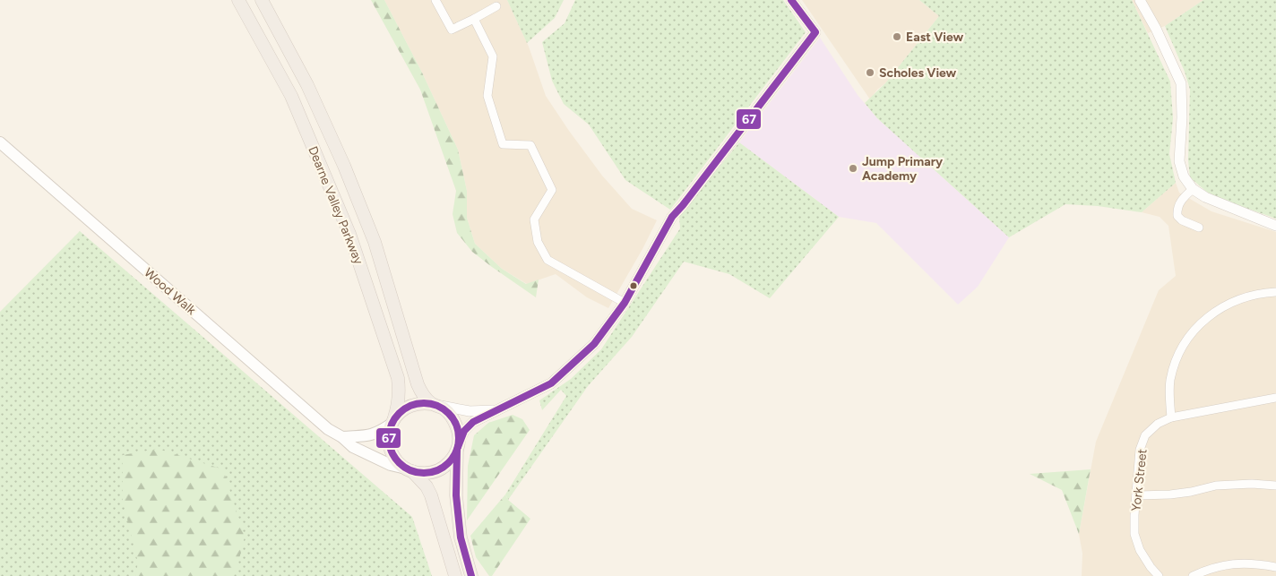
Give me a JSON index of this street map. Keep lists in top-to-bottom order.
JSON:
{
  "streets": {
    "highway": ["Dearne Valley Parkway"],
    "main road": ["Wood Walk"],
    "street": ["York Street"]
  },
  "crossings": [
    ["Dearne Valley Parkway", "Wood Walk"]
  ],
  "places": ["East View", "Scholes View", "Jump Primary Academy"],
  "lines": ["transit line 67"]
}
